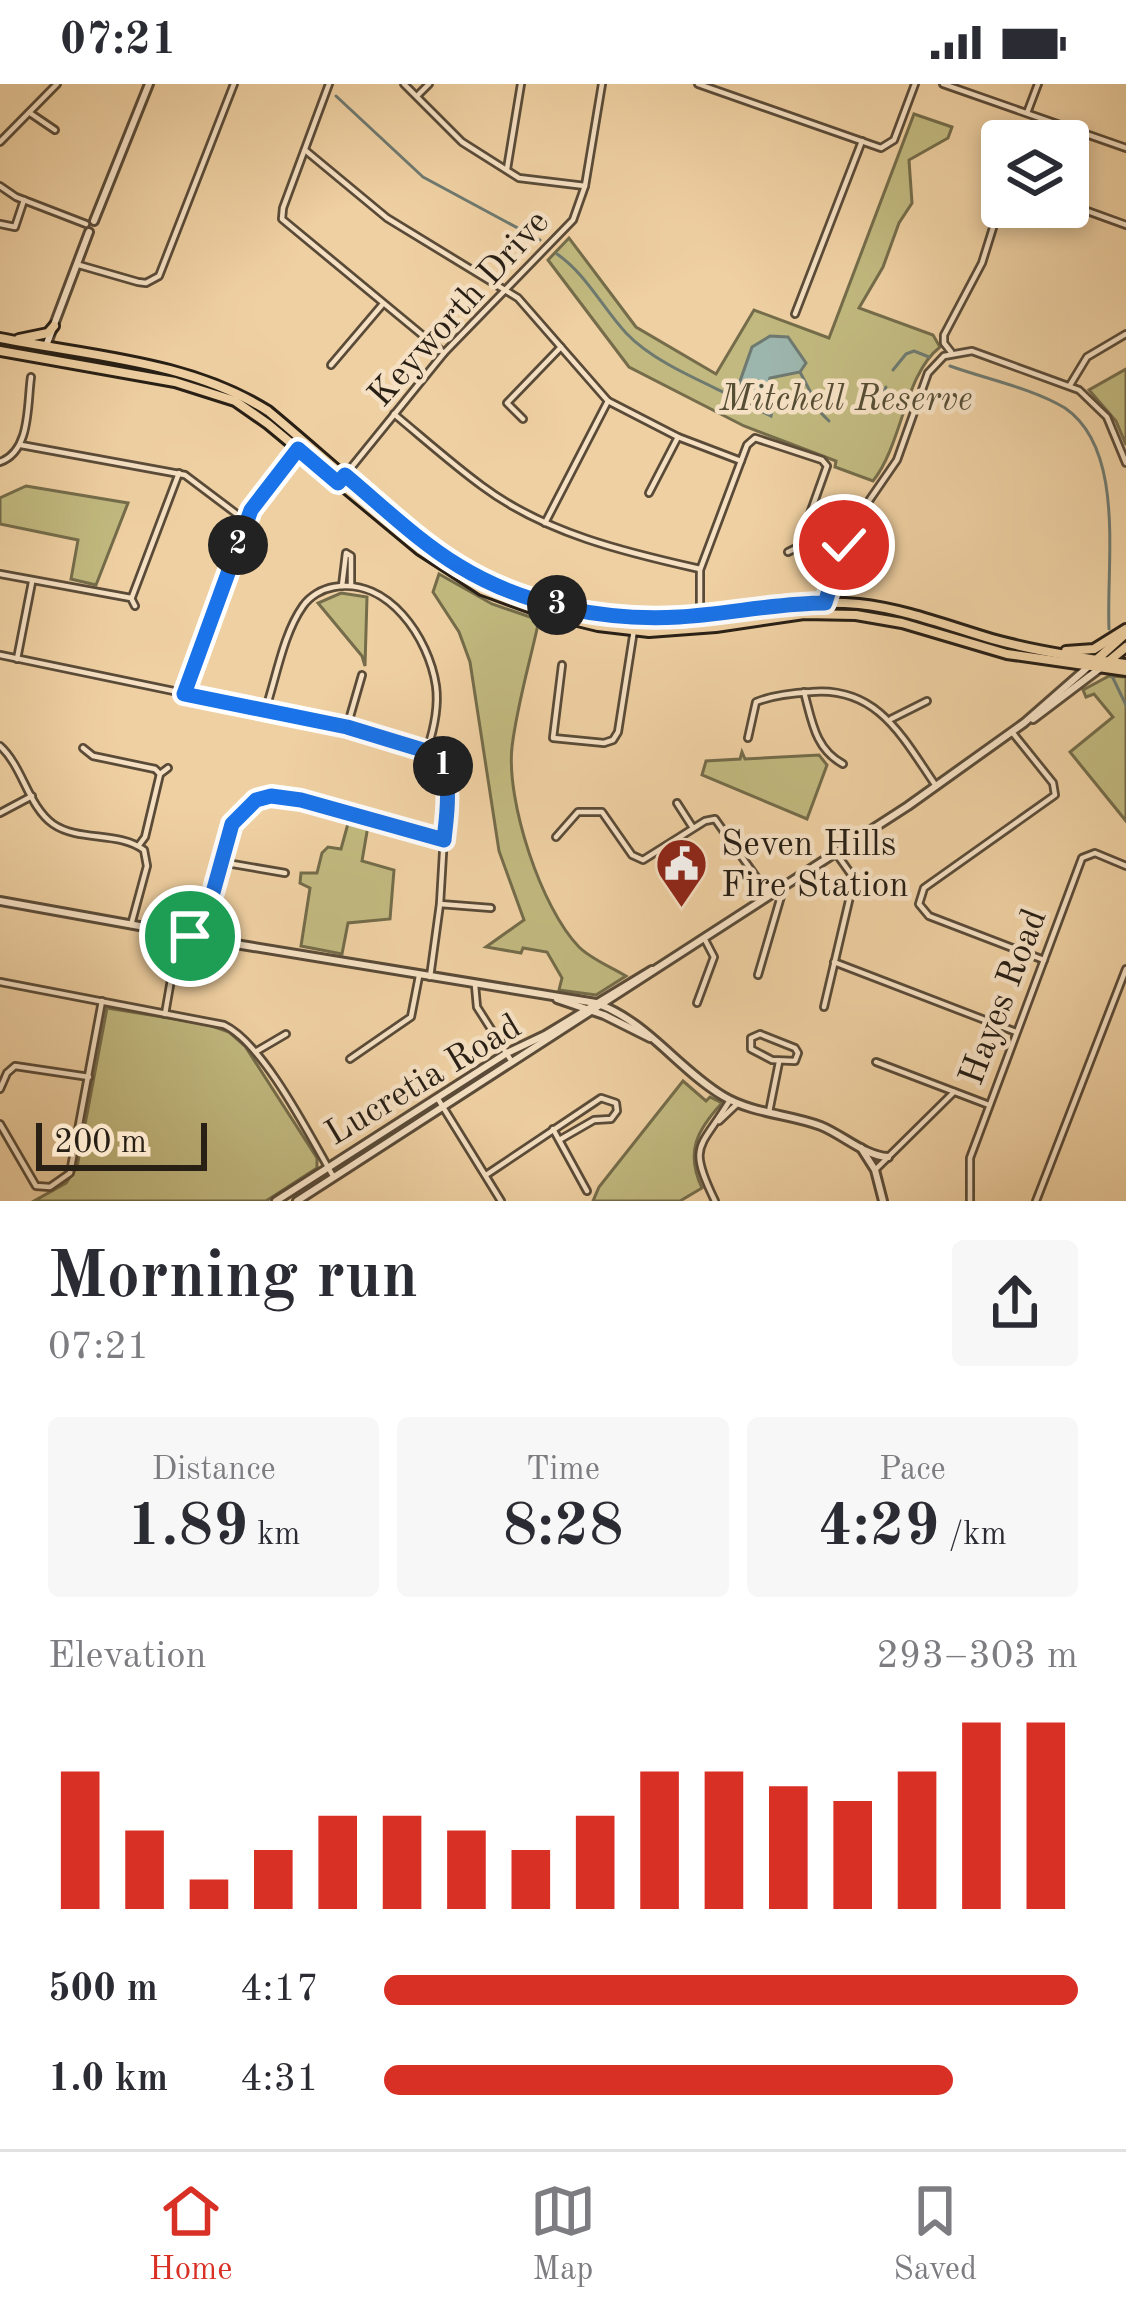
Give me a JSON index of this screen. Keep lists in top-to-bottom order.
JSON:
{
  "streets": {
    "street": ["Keyworth Drive", "Hayes Road", "Lucretia Road"]
  },
  "parks": ["Mitchell Reserve"],
  "places": {
    "public building": ["Seven Hills Fire Station"]
  },
  "scale_bar": "200 m",
  "page": {
    "status": "07:21",
    "pins": ["2", "3", "1"],
    "scale": "200 m",
    "heading": ["Morning run", "07:21"],
    "stats": [
      ["Distance", "1.89 km"],
      ["Time", "8:28"],
      ["Pace", "4:29 /km"]
    ],
    "chart": ["Elevation", "293–303 m"],
    "list": [
      {
        "name": "500 m",
        "note": "4:17"
      },
      {
        "name": "1.0 km",
        "note": "4:31"
      }
    ],
    "tabs": ["Home", "Map", "Saved"]
  }
}
